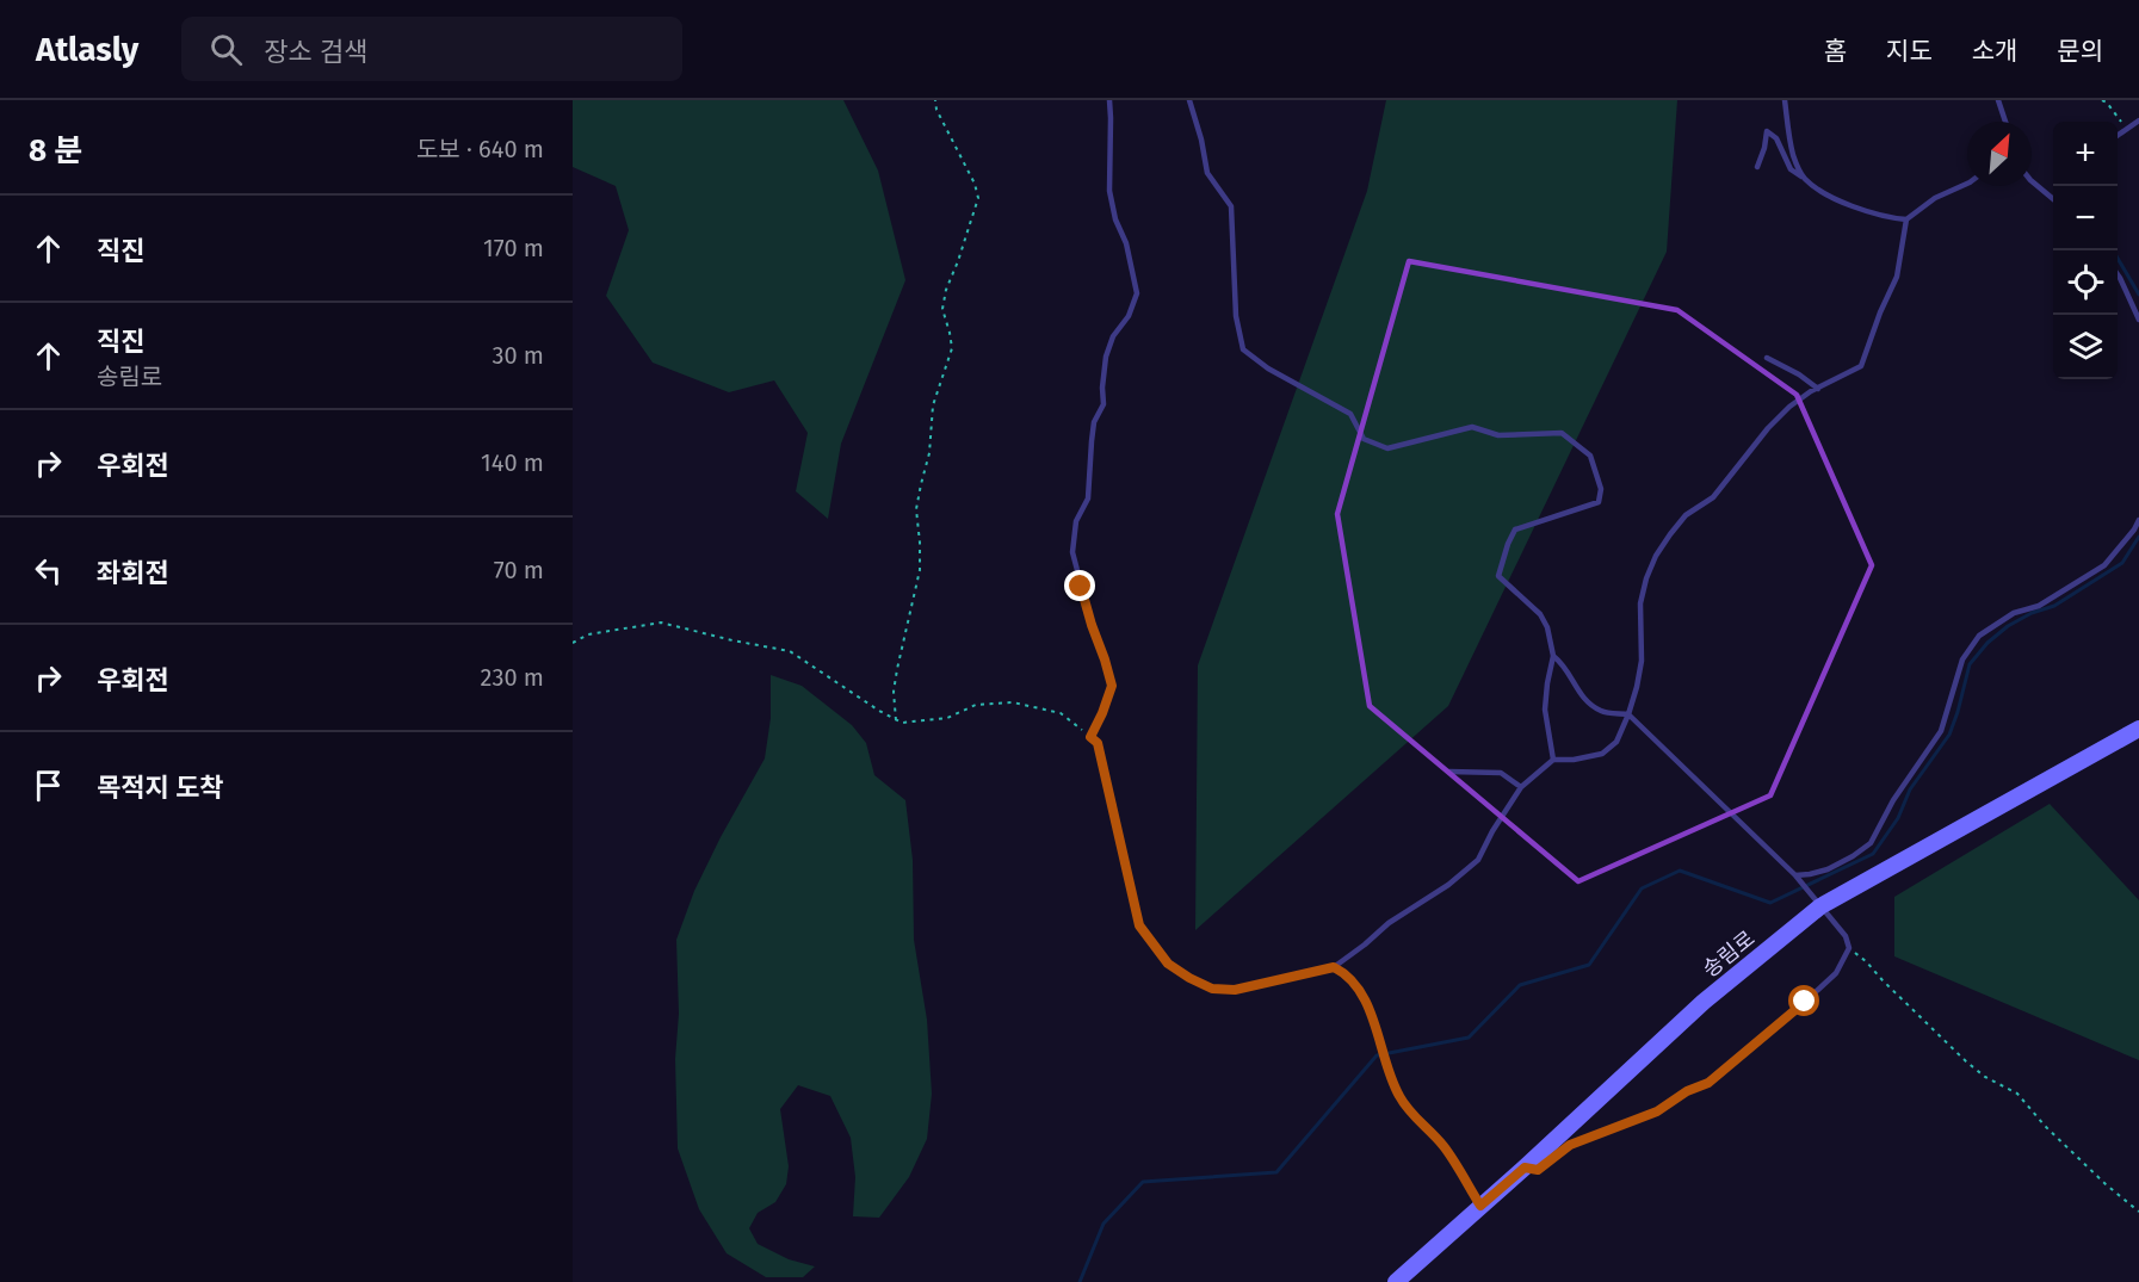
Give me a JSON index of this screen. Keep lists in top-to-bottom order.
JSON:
{
  "streets": {
    "main road": ["송림로"]
  },
  "north": "top right",
  "page": {
    "header": "Atlasly",
    "search": "장소 검색",
    "nav": [
      "홈",
      "지도",
      "소개",
      "문의"
    ],
    "heading": ["8 분", "도보 · 640 m"],
    "map_buttons": ["+", "−"],
    "list": [
      ["직진", "170 m"],
      ["직진", "송림로", "30 m"],
      ["우회전", "140 m"],
      ["좌회전", "70 m"],
      ["우회전", "230 m"],
      "목적지 도착"
    ]
  }
}
